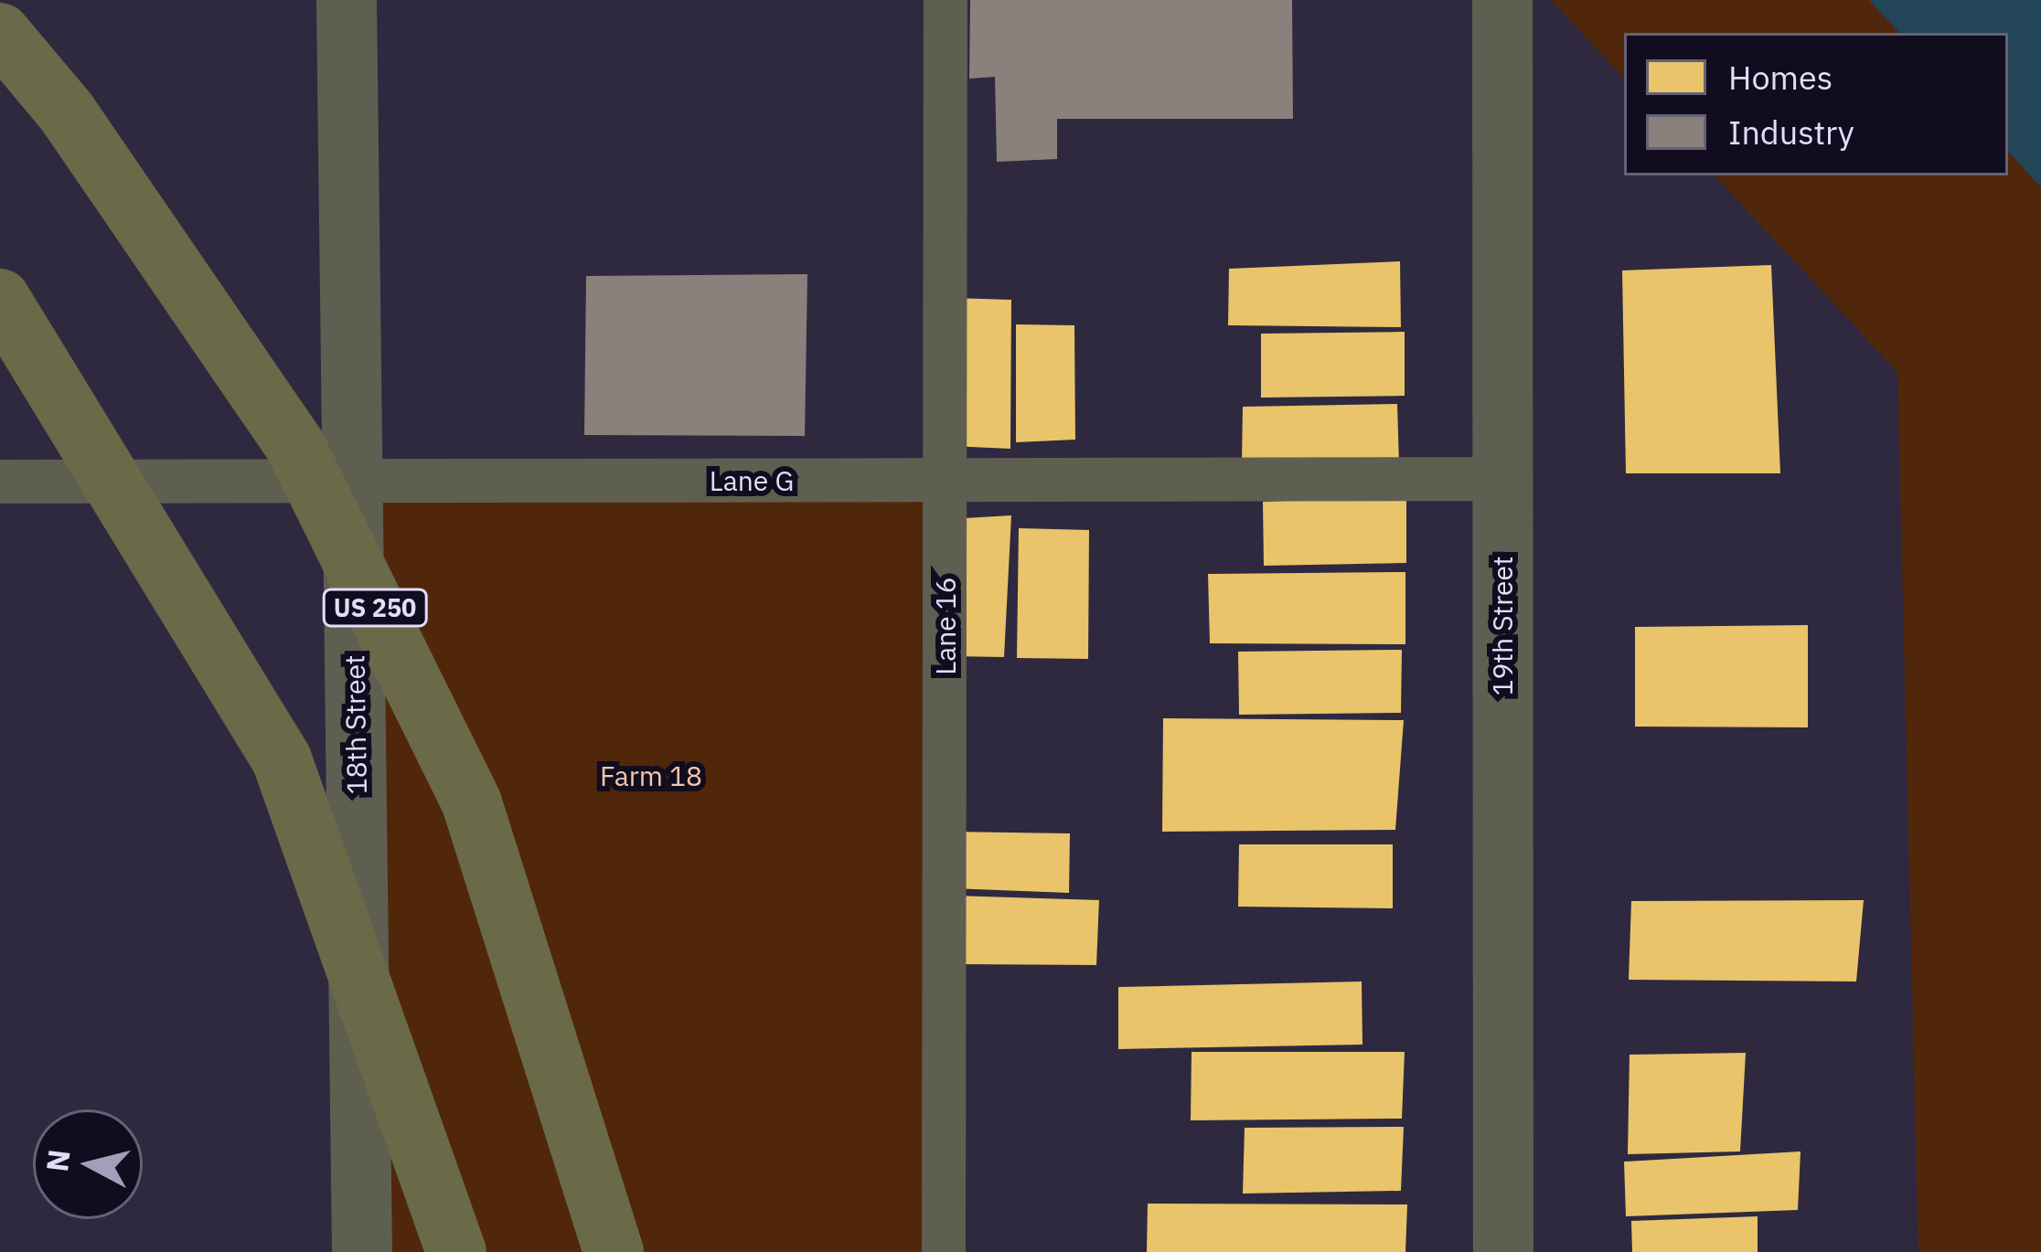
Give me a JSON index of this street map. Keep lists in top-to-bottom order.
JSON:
{
  "streets": {
    "highway": ["US 250"],
    "street": ["19th Street", "18th Street"],
    "lane": ["Lane G", "Lane 16"]
  },
  "crossings": [
    ["Lane G", "Lane 16"],
    ["Lane G", "19th Street"],
    ["Lane G", "18th Street"]
  ],
  "parks": ["Farm 18"],
  "legend": ["Homes", "Industry"],
  "north": "left"
}
